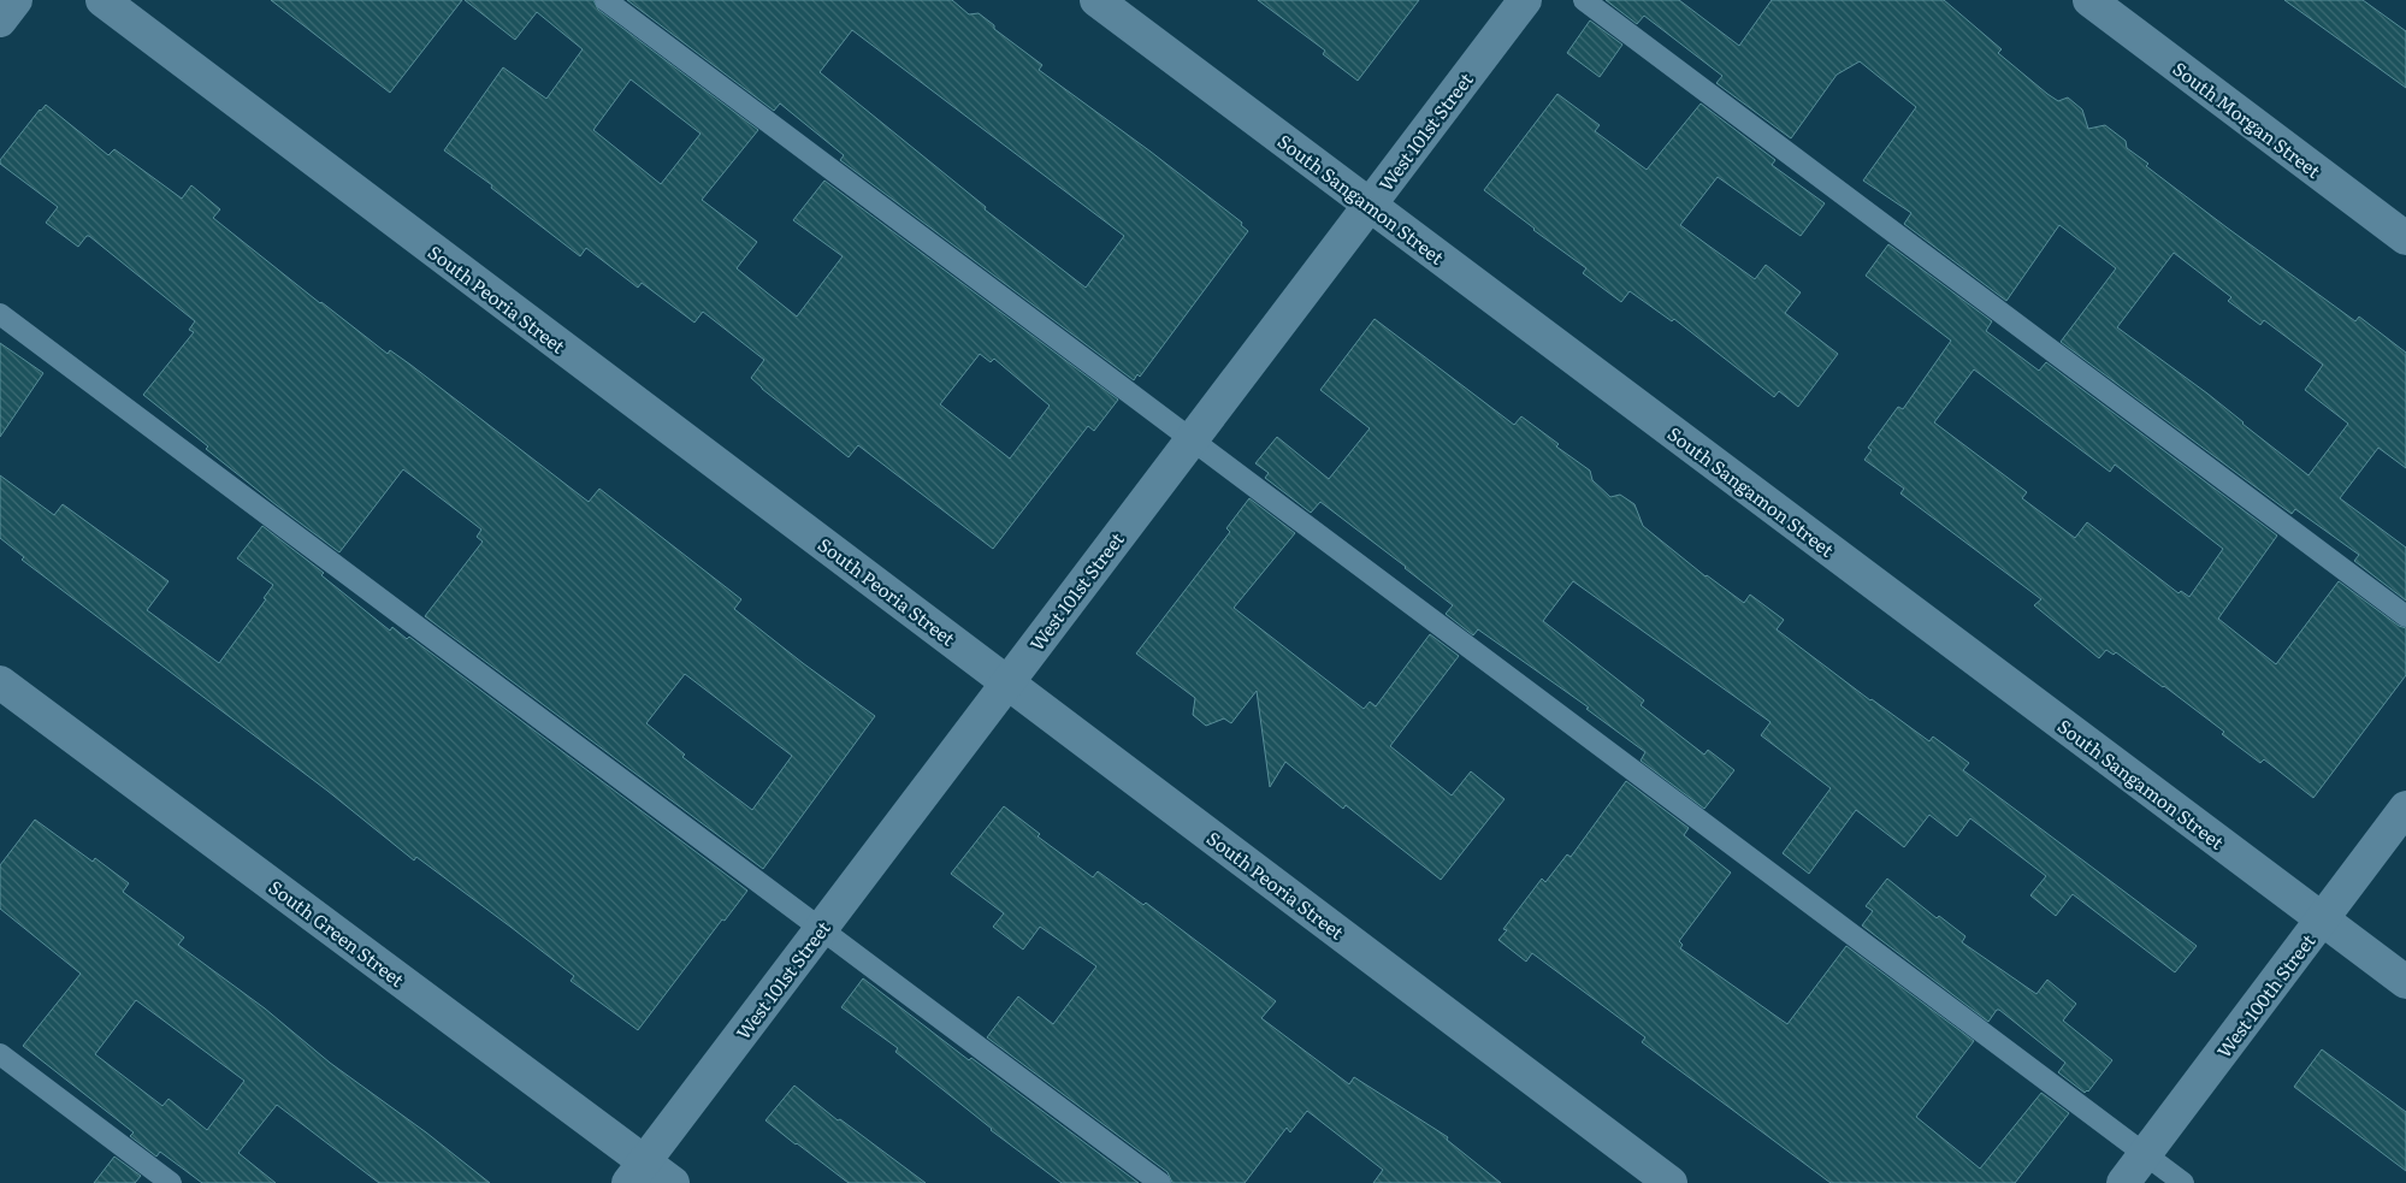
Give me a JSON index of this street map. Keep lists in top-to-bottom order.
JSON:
{
  "streets": {
    "street": [
      "South Morgan Street",
      "West 101st Street",
      "South Sangamon Street",
      "South Peoria Street",
      "South Green Street",
      "West 100th Street"
    ]
  },
  "crossings": [
    ["West 101st Street", "South Sangamon Street"],
    ["West 101st Street", "South Peoria Street"],
    ["West 101st Street", "South Green Street"],
    ["South Sangamon Street", "West 100th Street"]
  ]
}
